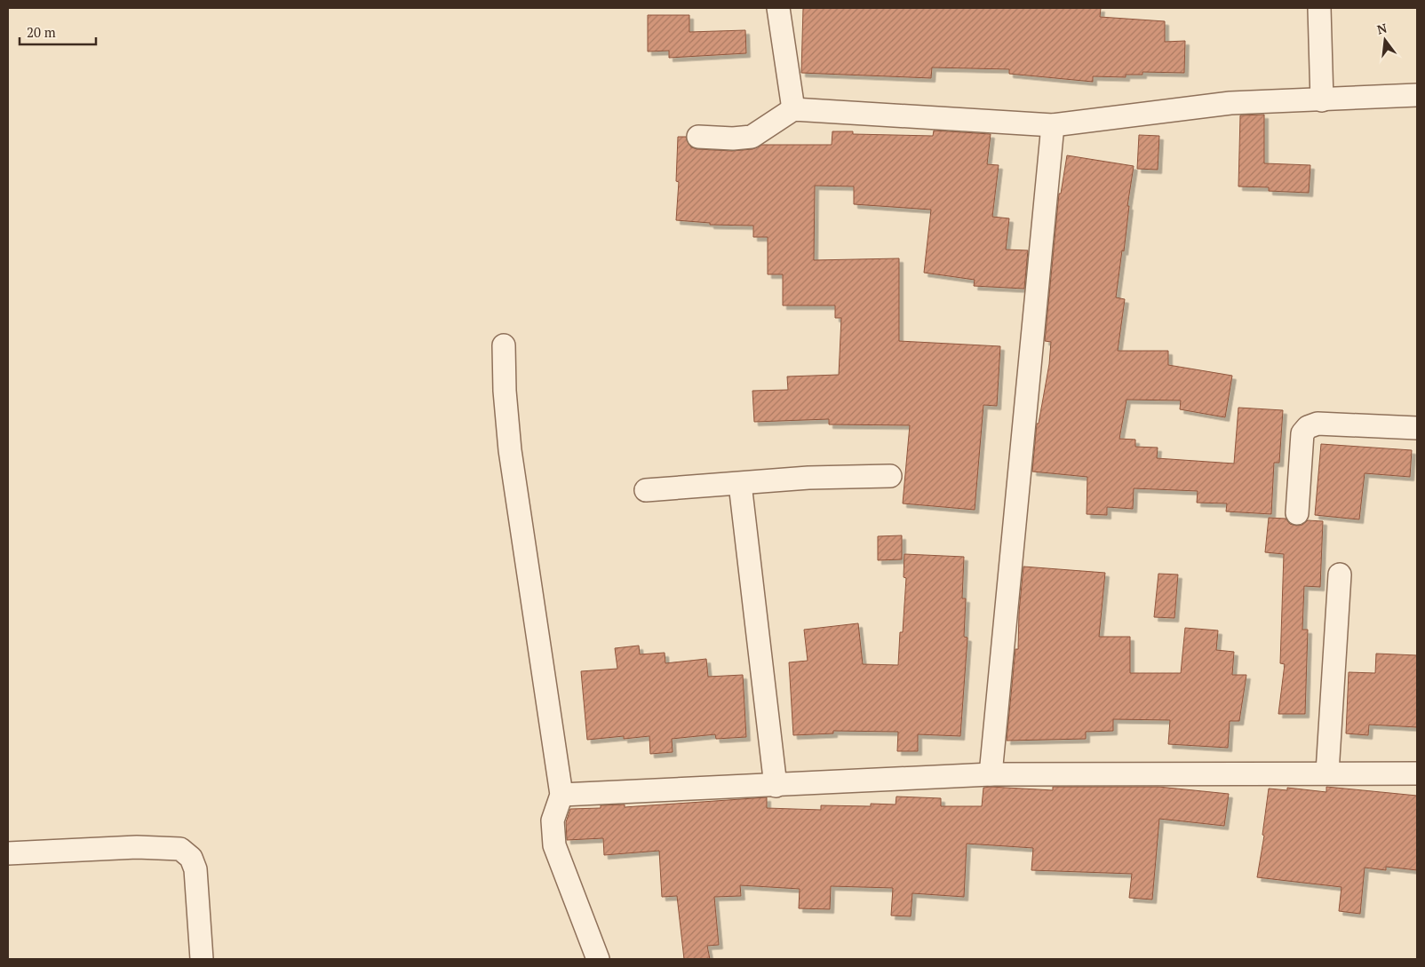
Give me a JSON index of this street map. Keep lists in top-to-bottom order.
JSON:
{
  "scale_bar": "20 m",
  "north": "top"
}
